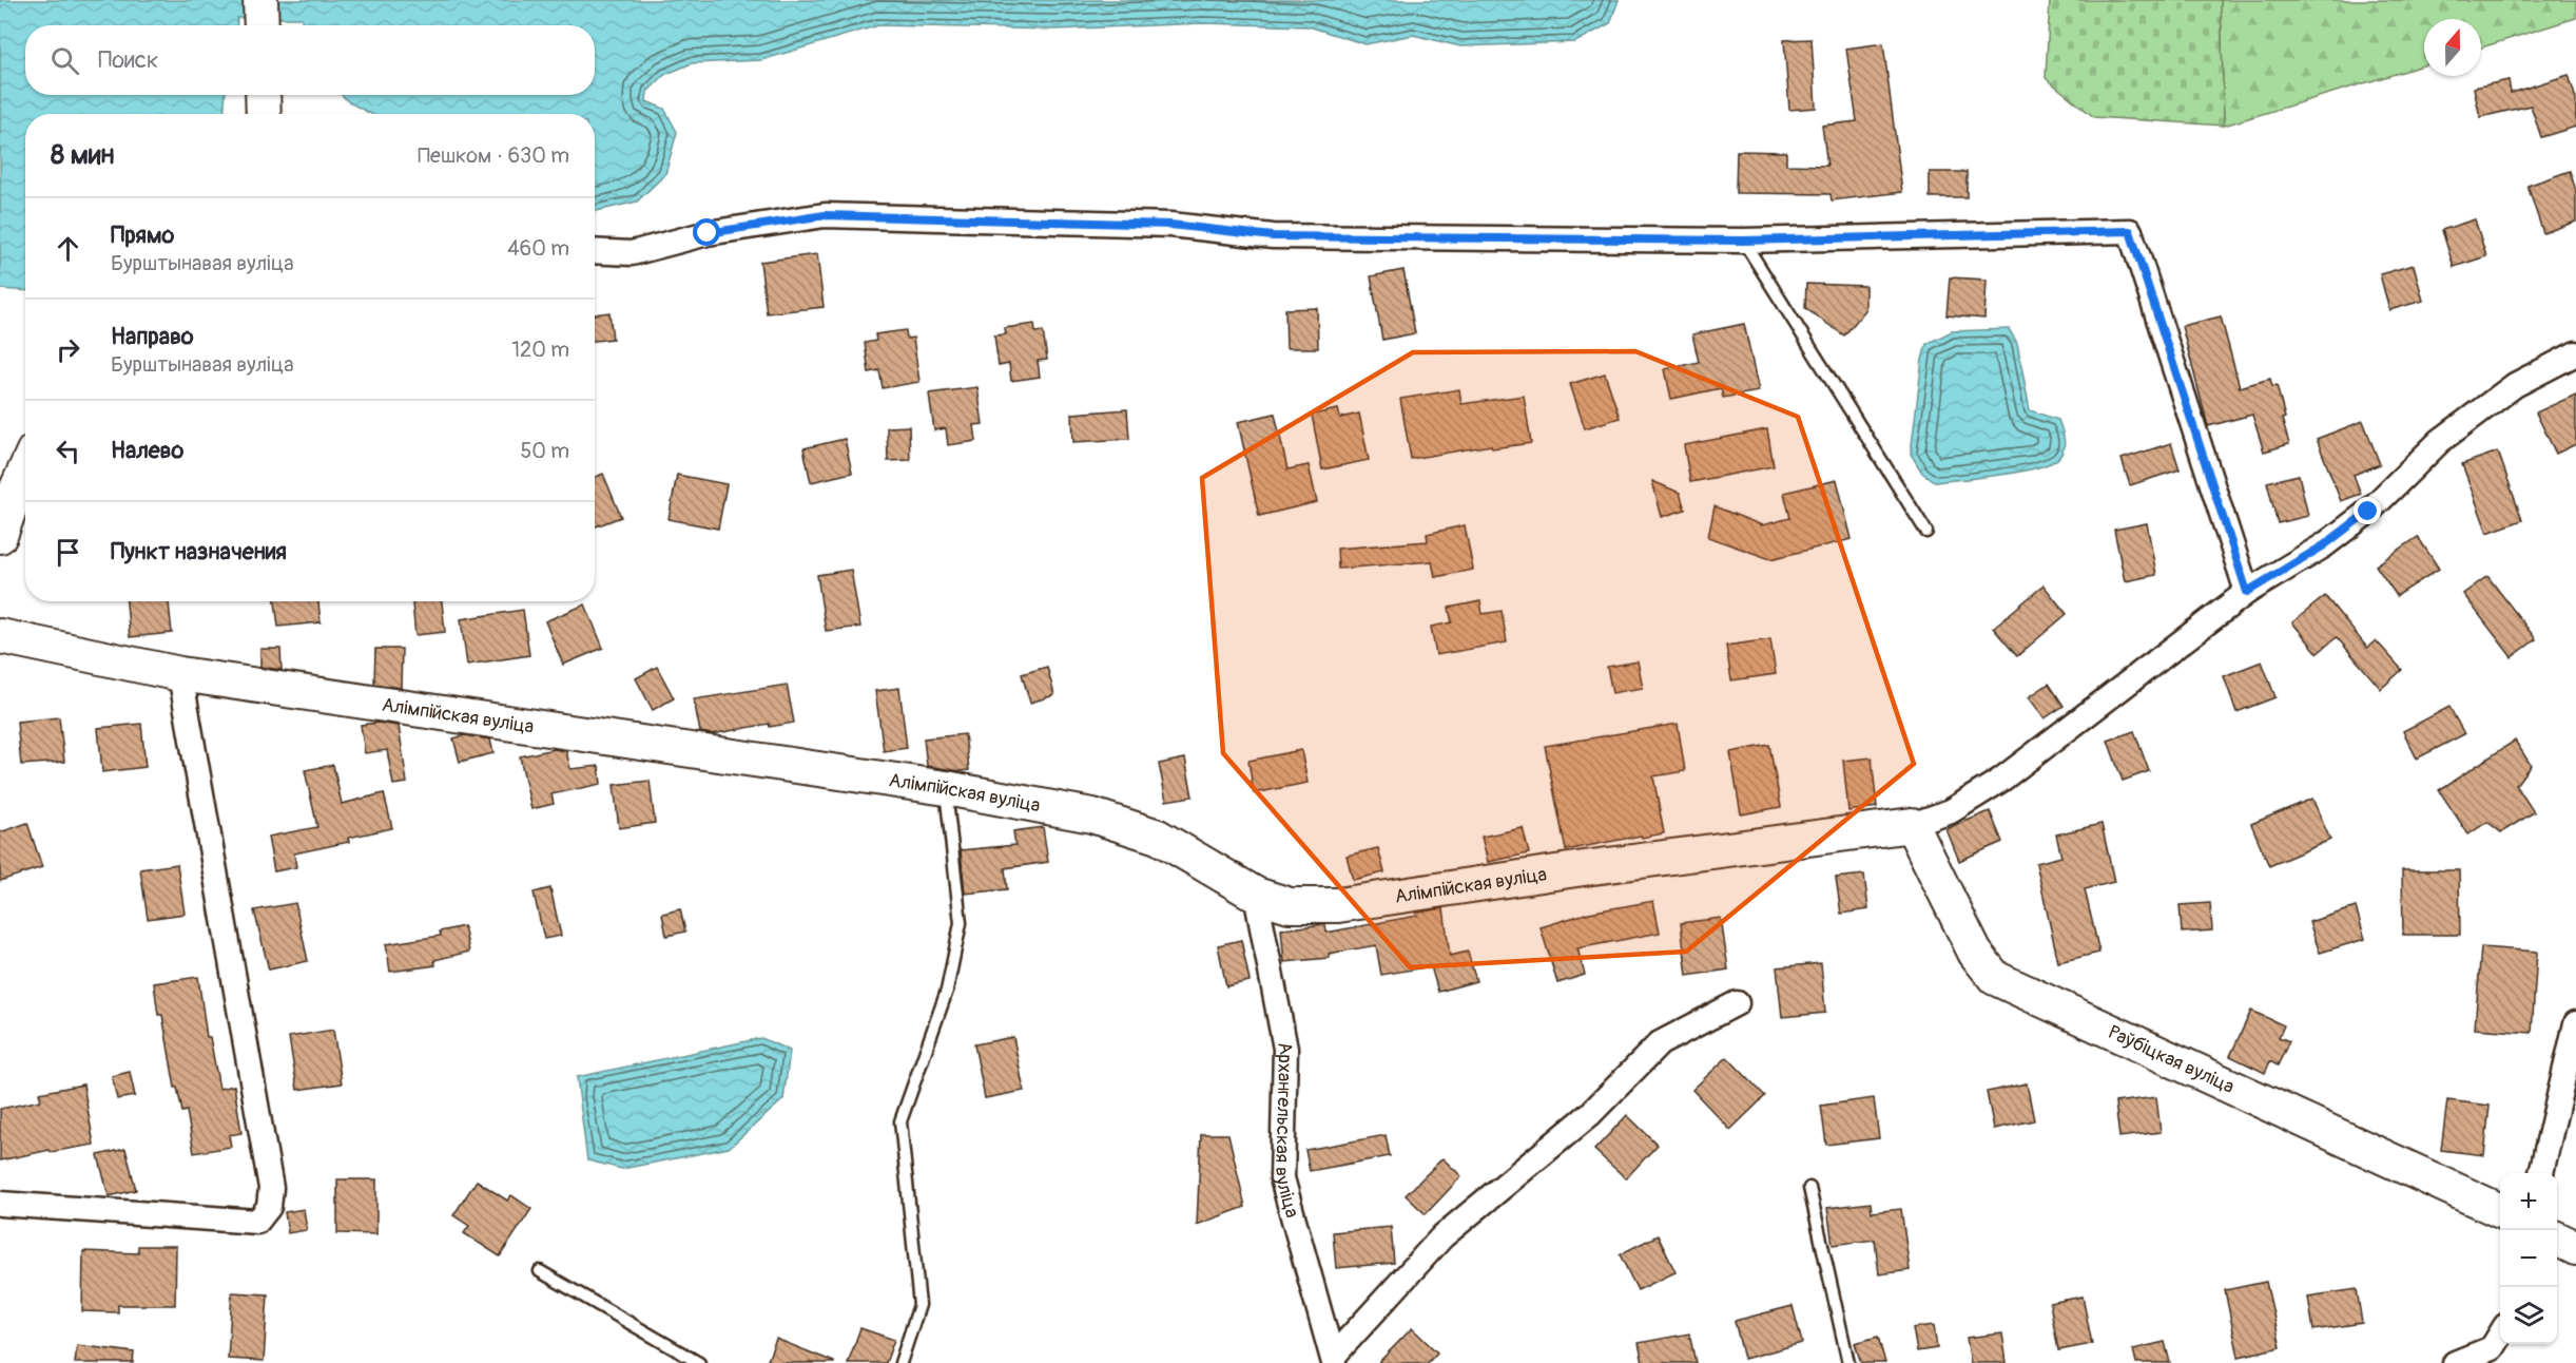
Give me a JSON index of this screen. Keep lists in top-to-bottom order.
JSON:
{
  "streets": {
    "street": ["Алімпійская вуліца", "Раўбіцкая вуліца", "Архангельская вуліца"]
  },
  "crossings": [
    ["Алімпійская вуліца", "Раўбіцкая вуліца"],
    ["Алімпійская вуліца", "Архангельская вуліца"]
  ],
  "north": "top",
  "page": {
    "search": "Поиск",
    "heading": ["8 мин", "Пешком · 630 m"],
    "list": [
      ["Прямо", "Бурштынавая вуліца", "460 m"],
      ["Направо", "Бурштынавая вуліца", "120 m"],
      ["Налево", "50 m"],
      "Пункт назначения"
    ],
    "map_buttons": ["+", "−"]
  }
}
